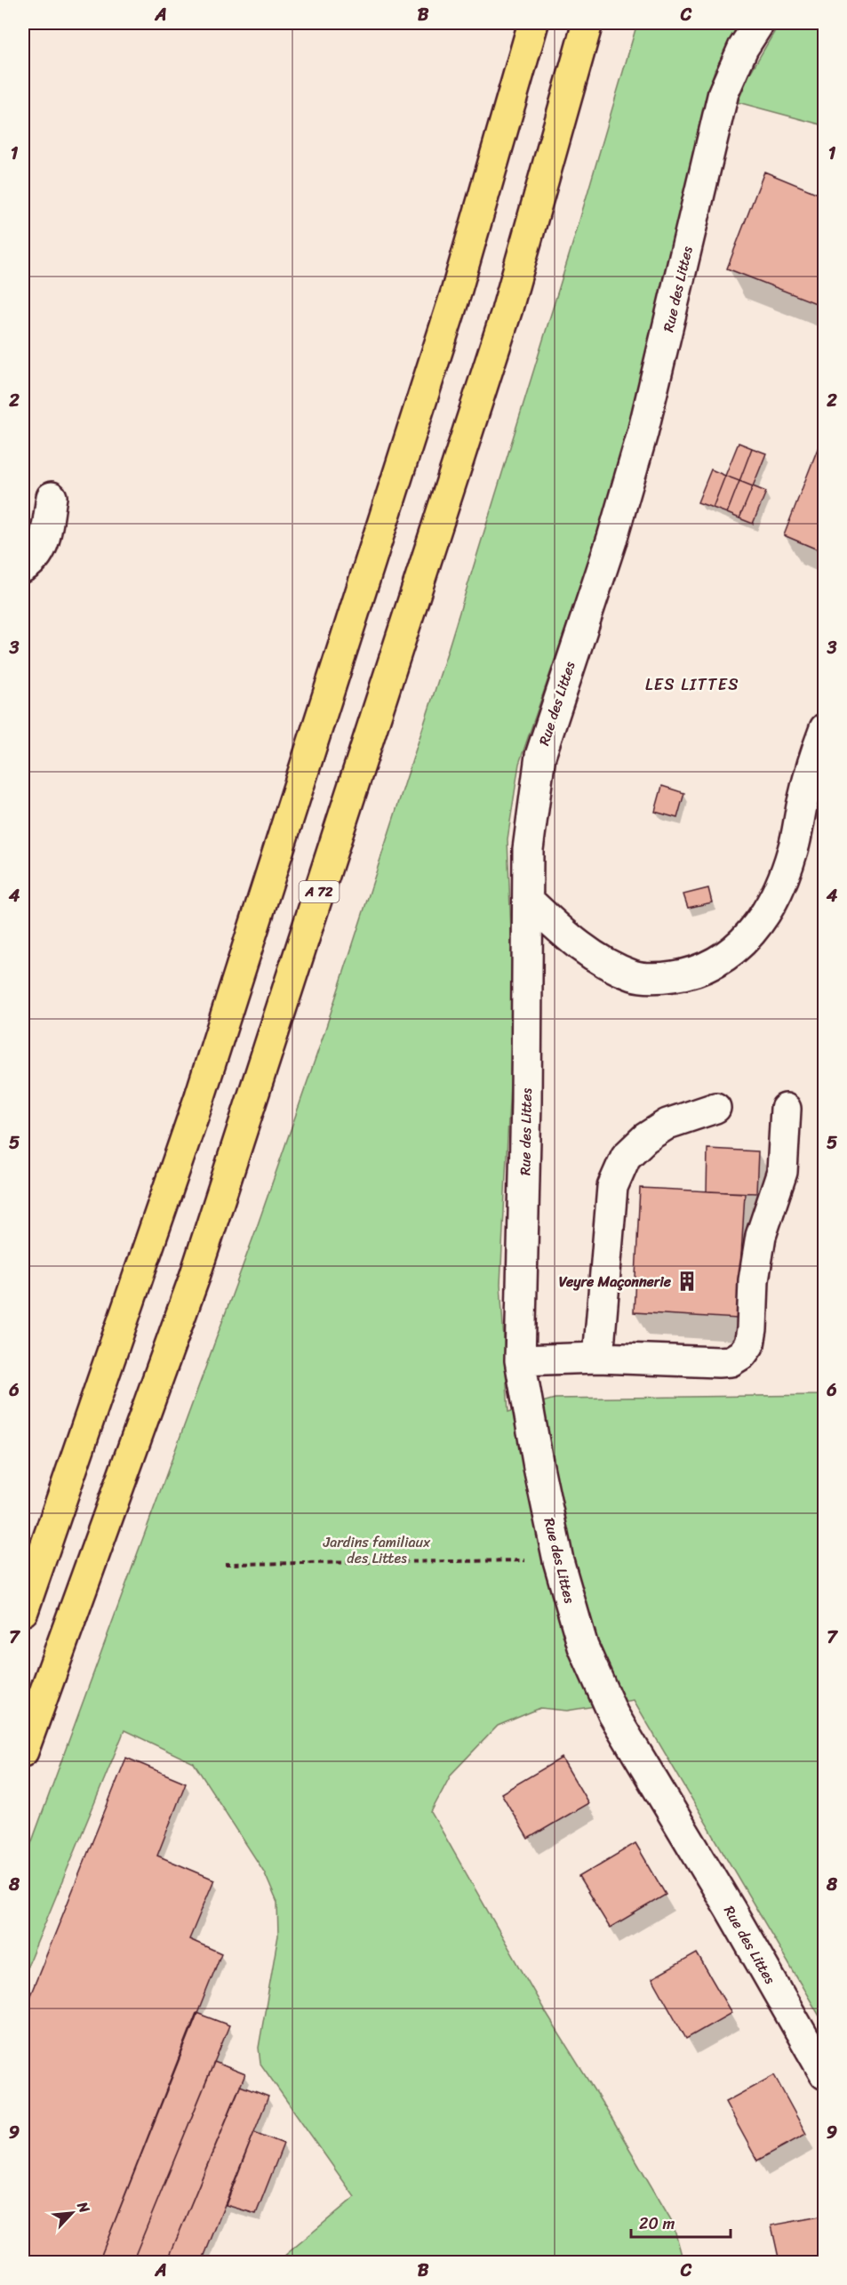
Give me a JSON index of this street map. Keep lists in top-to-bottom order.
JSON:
{
  "streets": {
    "highway": ["A 72"],
    "street": ["Rue des Littes"]
  },
  "districts": ["LES LITTES"],
  "parks": ["Jardins familiaux des Littes"],
  "places": {
    "building": ["Veyre Maçonnerie"]
  },
  "scale_bar": "20 m",
  "north": "top right",
  "grid": {
    "columns": ["A", "B", "C"],
    "rows": [
      "1",
      "2",
      "3",
      "4",
      "5",
      "6",
      "7",
      "8",
      "9"
    ]
  }
}
